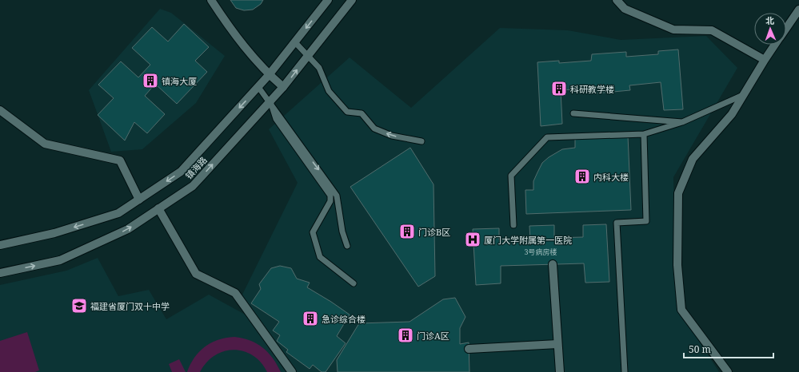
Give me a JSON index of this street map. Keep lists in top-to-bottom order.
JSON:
{
  "streets": {
    "street": ["镇海路"]
  },
  "places": {
    "building": [
      "镇海大厦",
      "科研教学楼",
      "内科大楼",
      "门诊B区",
      "急诊综合楼",
      "门诊A区"
    ],
    "hospital": ["厦门大学附属第一医院"],
    "school or university": ["福建省厦门双十中学"]
  },
  "house_numbers": ["3号病房楼"],
  "scale_bar": "50 m",
  "north": "top"
}
